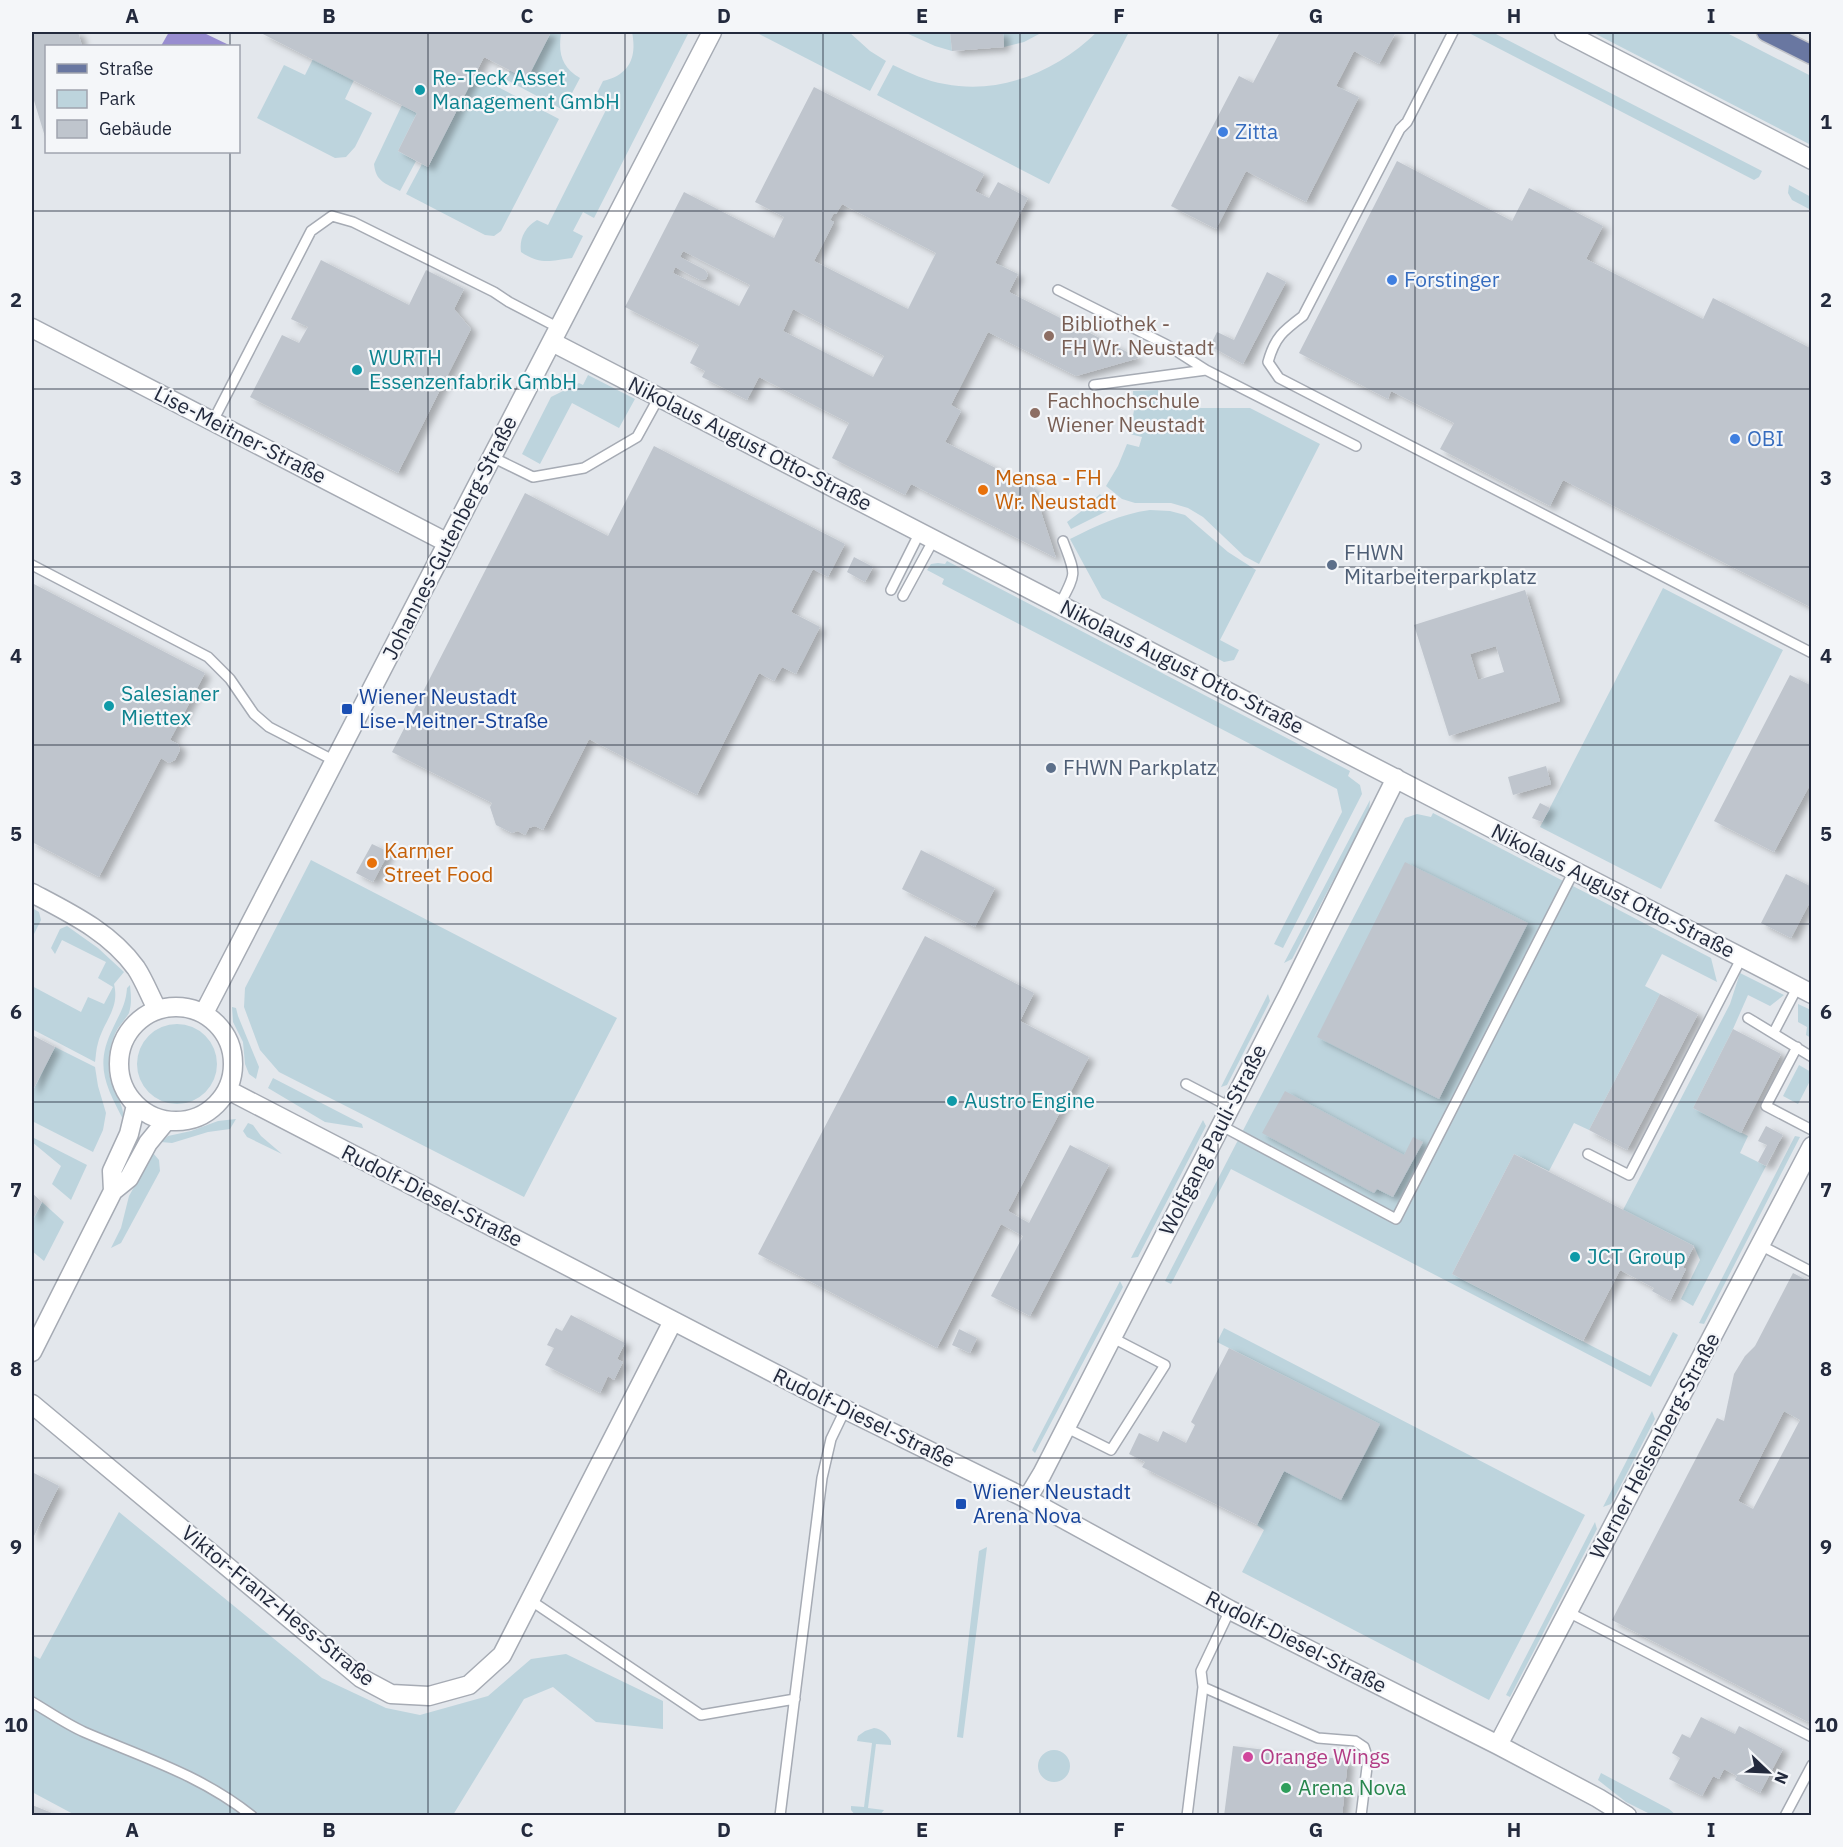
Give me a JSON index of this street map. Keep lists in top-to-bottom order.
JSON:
{
  "streets": {
    "street": [
      "Lise-Meitner-Straße",
      "Nikolaus August Otto-Straße",
      "Johannes-Gutenberg-Straße",
      "Wolfgang Pauli-Straße",
      "Rudolf-Diesel-Straße",
      "Werner Heisenberg-Straße",
      "Viktor-Franz-Hess-Straße"
    ]
  },
  "crossings": [
    ["Lise-Meitner-Straße", "Johannes-Gutenberg-Straße"],
    ["Nikolaus August Otto-Straße", "Johannes-Gutenberg-Straße"],
    ["Nikolaus August Otto-Straße", "Wolfgang Pauli-Straße"],
    ["Johannes-Gutenberg-Straße", "Rudolf-Diesel-Straße"],
    ["Wolfgang Pauli-Straße", "Rudolf-Diesel-Straße"],
    ["Rudolf-Diesel-Straße", "Werner Heisenberg-Straße"],
    ["Rudolf-Diesel-Straße", "Viktor-Franz-Hess-Straße"]
  ],
  "places": {
    "other": [
      "Re-Teck Asset Management GmbH",
      "Zitta",
      "Forstinger",
      "Bibliothek - FH Wr. Neustadt",
      "WURTH Essenzenfabrik GmbH",
      "Fachhochschule Wiener Neustadt",
      "OBI",
      "Mensa - FH Wr. Neustadt",
      "FHWN Mitarbeiterparkplatz",
      "Salesianer Miettex",
      "FHWN Parkplatz",
      "Karmer Street Food",
      "Austro Engine",
      "JCT Group",
      "Orange Wings",
      "Arena Nova"
    ],
    "transit": ["Wiener Neustadt Lise-Meitner-Straße", "Wiener Neustadt Arena Nova"]
  },
  "legend": ["Straße", "Park", "Gebäude"],
  "north": "bottom right",
  "grid": {
    "columns": [
      "A",
      "B",
      "C",
      "D",
      "E",
      "F",
      "G",
      "H",
      "I"
    ],
    "rows": [
      "1",
      "2",
      "3",
      "4",
      "5",
      "6",
      "7",
      "8",
      "9",
      "10"
    ]
  }
}
